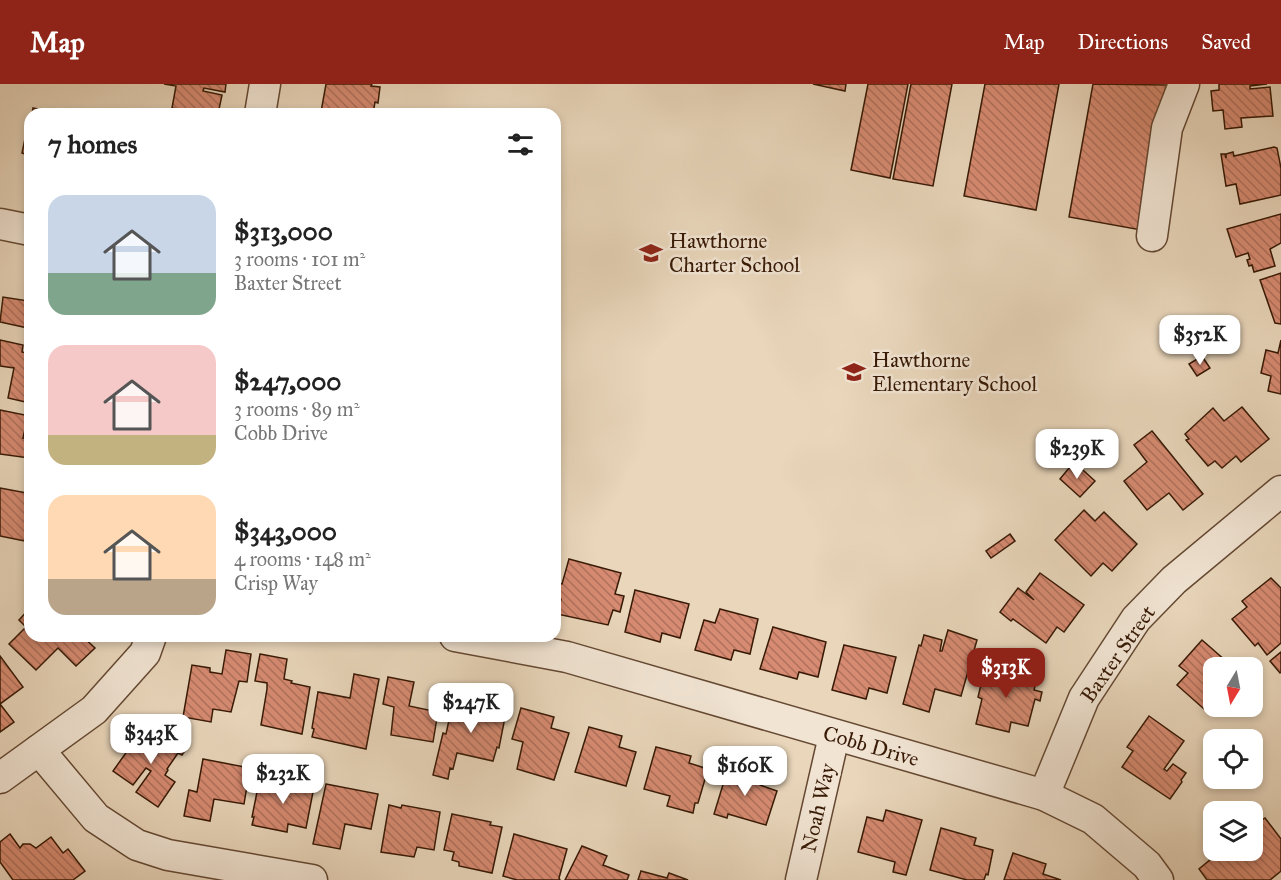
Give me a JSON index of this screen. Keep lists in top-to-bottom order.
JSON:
{
  "streets": {
    "street": ["Baxter Street", "Cobb Drive", "Noah Way"]
  },
  "crossings": [
    ["Baxter Street", "Cobb Drive"],
    ["Cobb Drive", "Noah Way"]
  ],
  "places": {
    "school or university": ["Hawthorne Charter School", "Hawthorne Elementary School"]
  },
  "north": "bottom",
  "page": {
    "header": "Map",
    "nav": ["Map", "Directions", "Saved"],
    "heading": "7 homes",
    "list": [
      {
        "name": "$313,000",
        "note": "3 rooms · 101 m² · Baxter Street"
      },
      {
        "name": "$247,000",
        "note": "3 rooms · 89 m² · Cobb Drive"
      },
      {
        "name": "$343,000",
        "note": "4 rooms · 148 m² · Crisp Way"
      }
    ],
    "price": [
      "$352K",
      "$239K",
      "$313K",
      "$247K",
      "$343K",
      "$160K",
      "$232K"
    ]
  }
}
